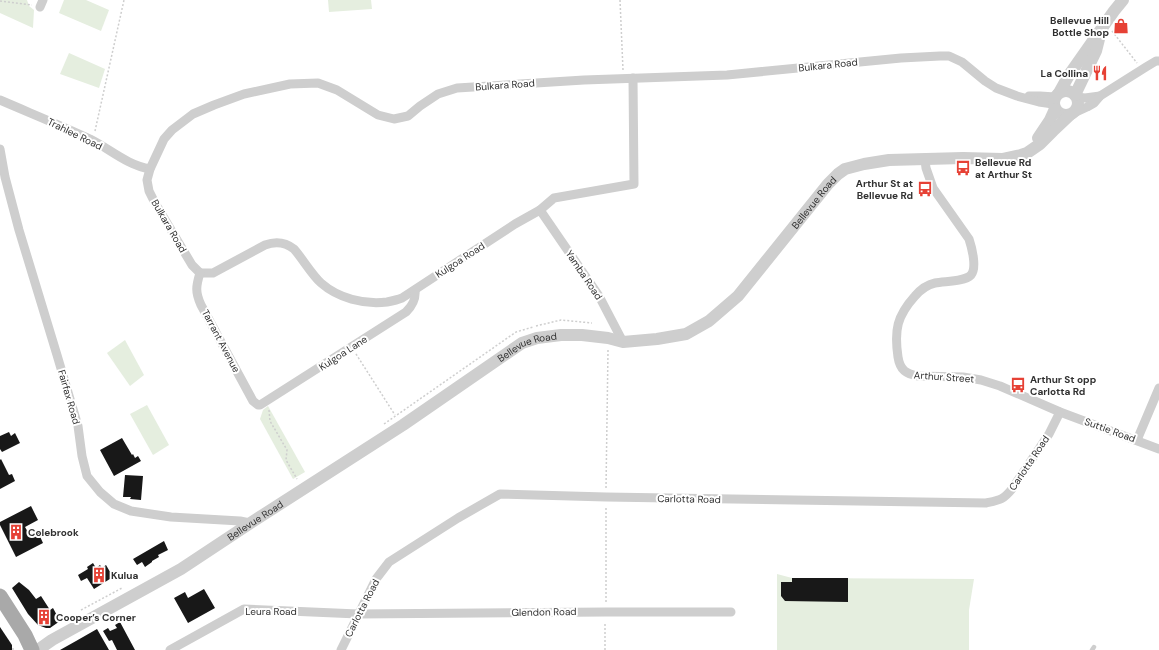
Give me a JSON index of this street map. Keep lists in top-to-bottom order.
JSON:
{
  "streets": {
    "street": [
      "Bulkara Road",
      "Trahlee Road",
      "Bellevue Road",
      "Kulgoa Road",
      "Yamba Road",
      "Tarrant Avenue",
      "Kulgoa Lane",
      "Arthur Street",
      "Fairfax Road",
      "Suttie Road",
      "Carlotta Road",
      "Leura Road",
      "Glendon Road"
    ]
  },
  "crossings": [
    ["Bulkara Road", "Trahlee Road"],
    ["Bulkara Road", "Bellevue Road"],
    ["Bulkara Road", "Kulgoa Road"],
    ["Bulkara Road", "Tarrant Avenue"],
    ["Bellevue Road", "Yamba Road"],
    ["Bellevue Road", "Arthur Street"],
    ["Bellevue Road", "Fairfax Road"],
    ["Kulgoa Road", "Yamba Road"],
    ["Kulgoa Road", "Tarrant Avenue"],
    ["Kulgoa Road", "Kulgoa Lane"],
    ["Tarrant Avenue", "Kulgoa Lane"],
    ["Arthur Street", "Suttie Road"],
    ["Arthur Street", "Carlotta Road"],
    ["Suttie Road", "Carlotta Road"],
    ["Carlotta Road", "Leura Road"],
    ["Carlotta Road", "Glendon Road"],
    ["Leura Road", "Glendon Road"]
  ],
  "places": {
    "shop": ["Bellevue Hill Bottle Shop"],
    "restaurant": ["La Collina"],
    "bus stop": ["Bellevue Rd at Arthur St", "Arthur St at Bellevue Rd", "Arthur St opp Carlotta Rd"],
    "building": ["Colebrook", "Kulua", "Cooper’s Corner"]
  }
}
